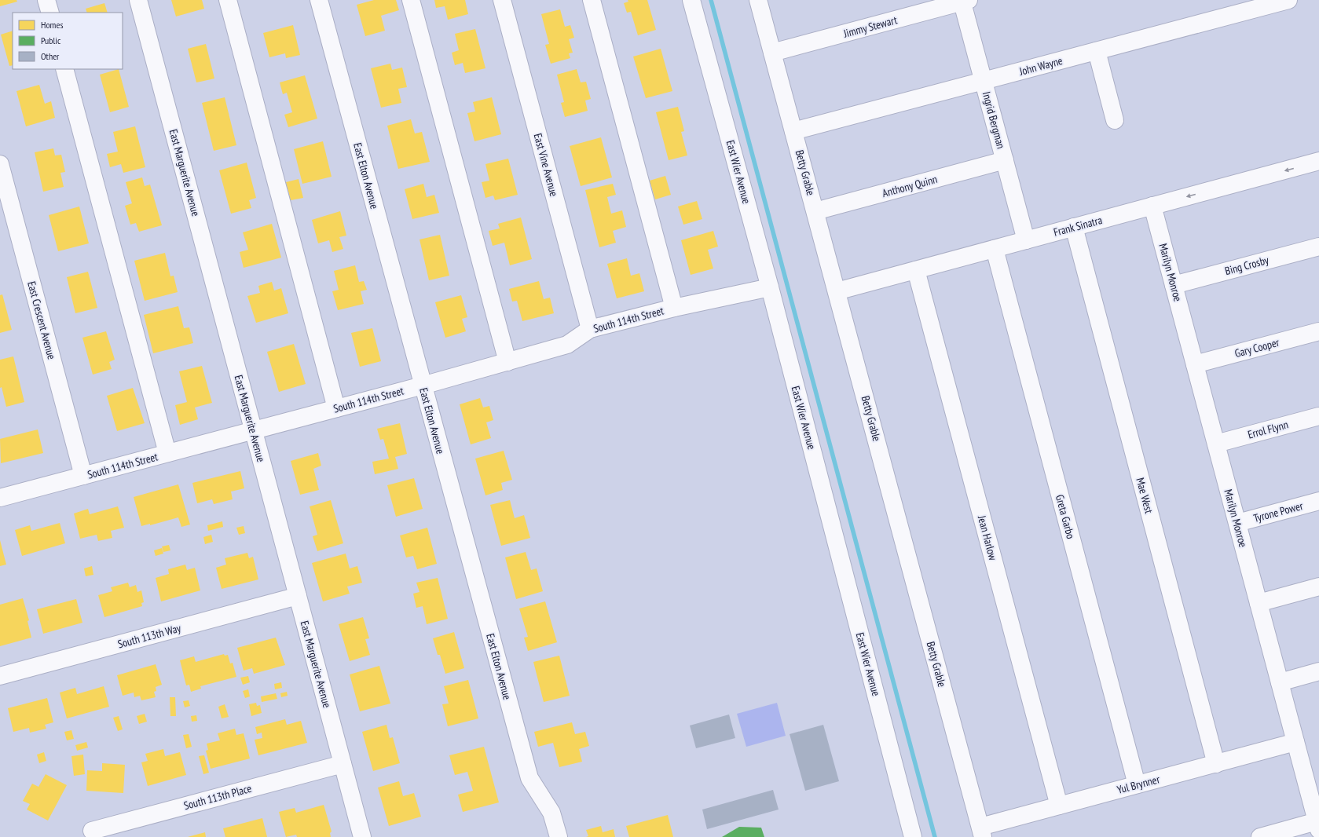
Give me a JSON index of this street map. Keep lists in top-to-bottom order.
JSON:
{
  "streets": {
    "street": [
      "Jimmy Stewart",
      "John Wayne",
      "Ingrid Bergman",
      "East Vine Avenue",
      "East Wier Avenue",
      "East Marguerite Avenue",
      "Betty Grable",
      "East Elton Avenue",
      "Anthony Quinn",
      "Frank Sinatra",
      "Bing Crosby",
      "Marilyn Monroe",
      "South 114th Street",
      "East Crescent Avenue",
      "Gary Cooper",
      "Errol Flynn",
      "Mae West",
      "Tyrone Power",
      "Greta Garbo",
      "Jean Harlow",
      "South 113th Way",
      "Yul Brynner",
      "South 113th Place"
    ]
  },
  "crossings": [
    ["Jimmy Stewart", "Ingrid Bergman"],
    ["Jimmy Stewart", "Betty Grable"],
    ["John Wayne", "Ingrid Bergman"],
    ["John Wayne", "Betty Grable"],
    ["Ingrid Bergman", "Anthony Quinn"],
    ["Ingrid Bergman", "Frank Sinatra"],
    ["East Vine Avenue", "South 114th Street"],
    ["East Wier Avenue", "South 114th Street"],
    ["East Marguerite Avenue", "South 114th Street"],
    ["East Marguerite Avenue", "South 113th Way"],
    ["East Marguerite Avenue", "South 113th Place"],
    ["Betty Grable", "Anthony Quinn"],
    ["Betty Grable", "Frank Sinatra"],
    ["Betty Grable", "Yul Brynner"],
    ["East Elton Avenue", "South 114th Street"],
    ["Frank Sinatra", "Marilyn Monroe"],
    ["Frank Sinatra", "Mae West"],
    ["Frank Sinatra", "Greta Garbo"],
    ["Frank Sinatra", "Jean Harlow"],
    ["Bing Crosby", "Marilyn Monroe"],
    ["Marilyn Monroe", "Gary Cooper"],
    ["Marilyn Monroe", "Errol Flynn"],
    ["Marilyn Monroe", "Tyrone Power"],
    ["Marilyn Monroe", "Yul Brynner"],
    ["South 114th Street", "East Crescent Avenue"],
    ["Mae West", "Yul Brynner"],
    ["Greta Garbo", "Yul Brynner"],
    ["Jean Harlow", "Yul Brynner"]
  ],
  "legend": ["Homes", "Public", "Other"]
}
